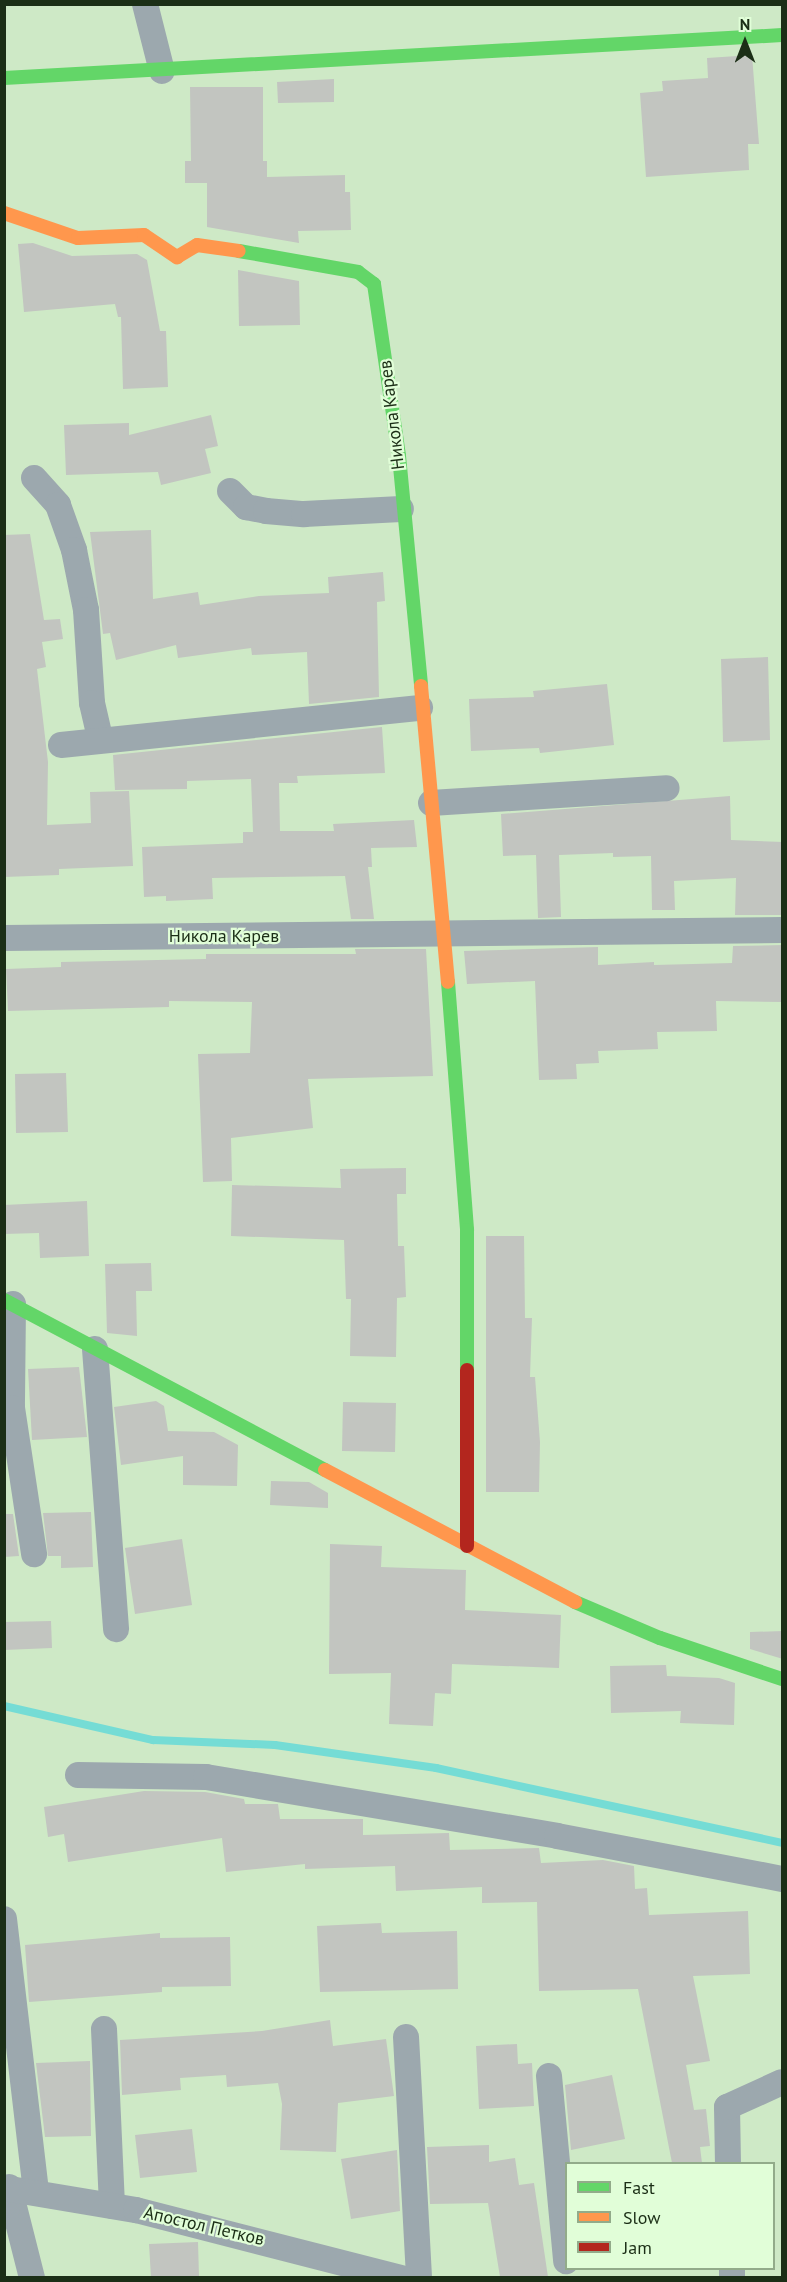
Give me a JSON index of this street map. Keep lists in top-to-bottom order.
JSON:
{
  "streets": {
    "street": ["Никола Карев", "Апостол Петков"]
  },
  "legend": ["Fast", "Slow", "Jam"],
  "north": "top"
}
